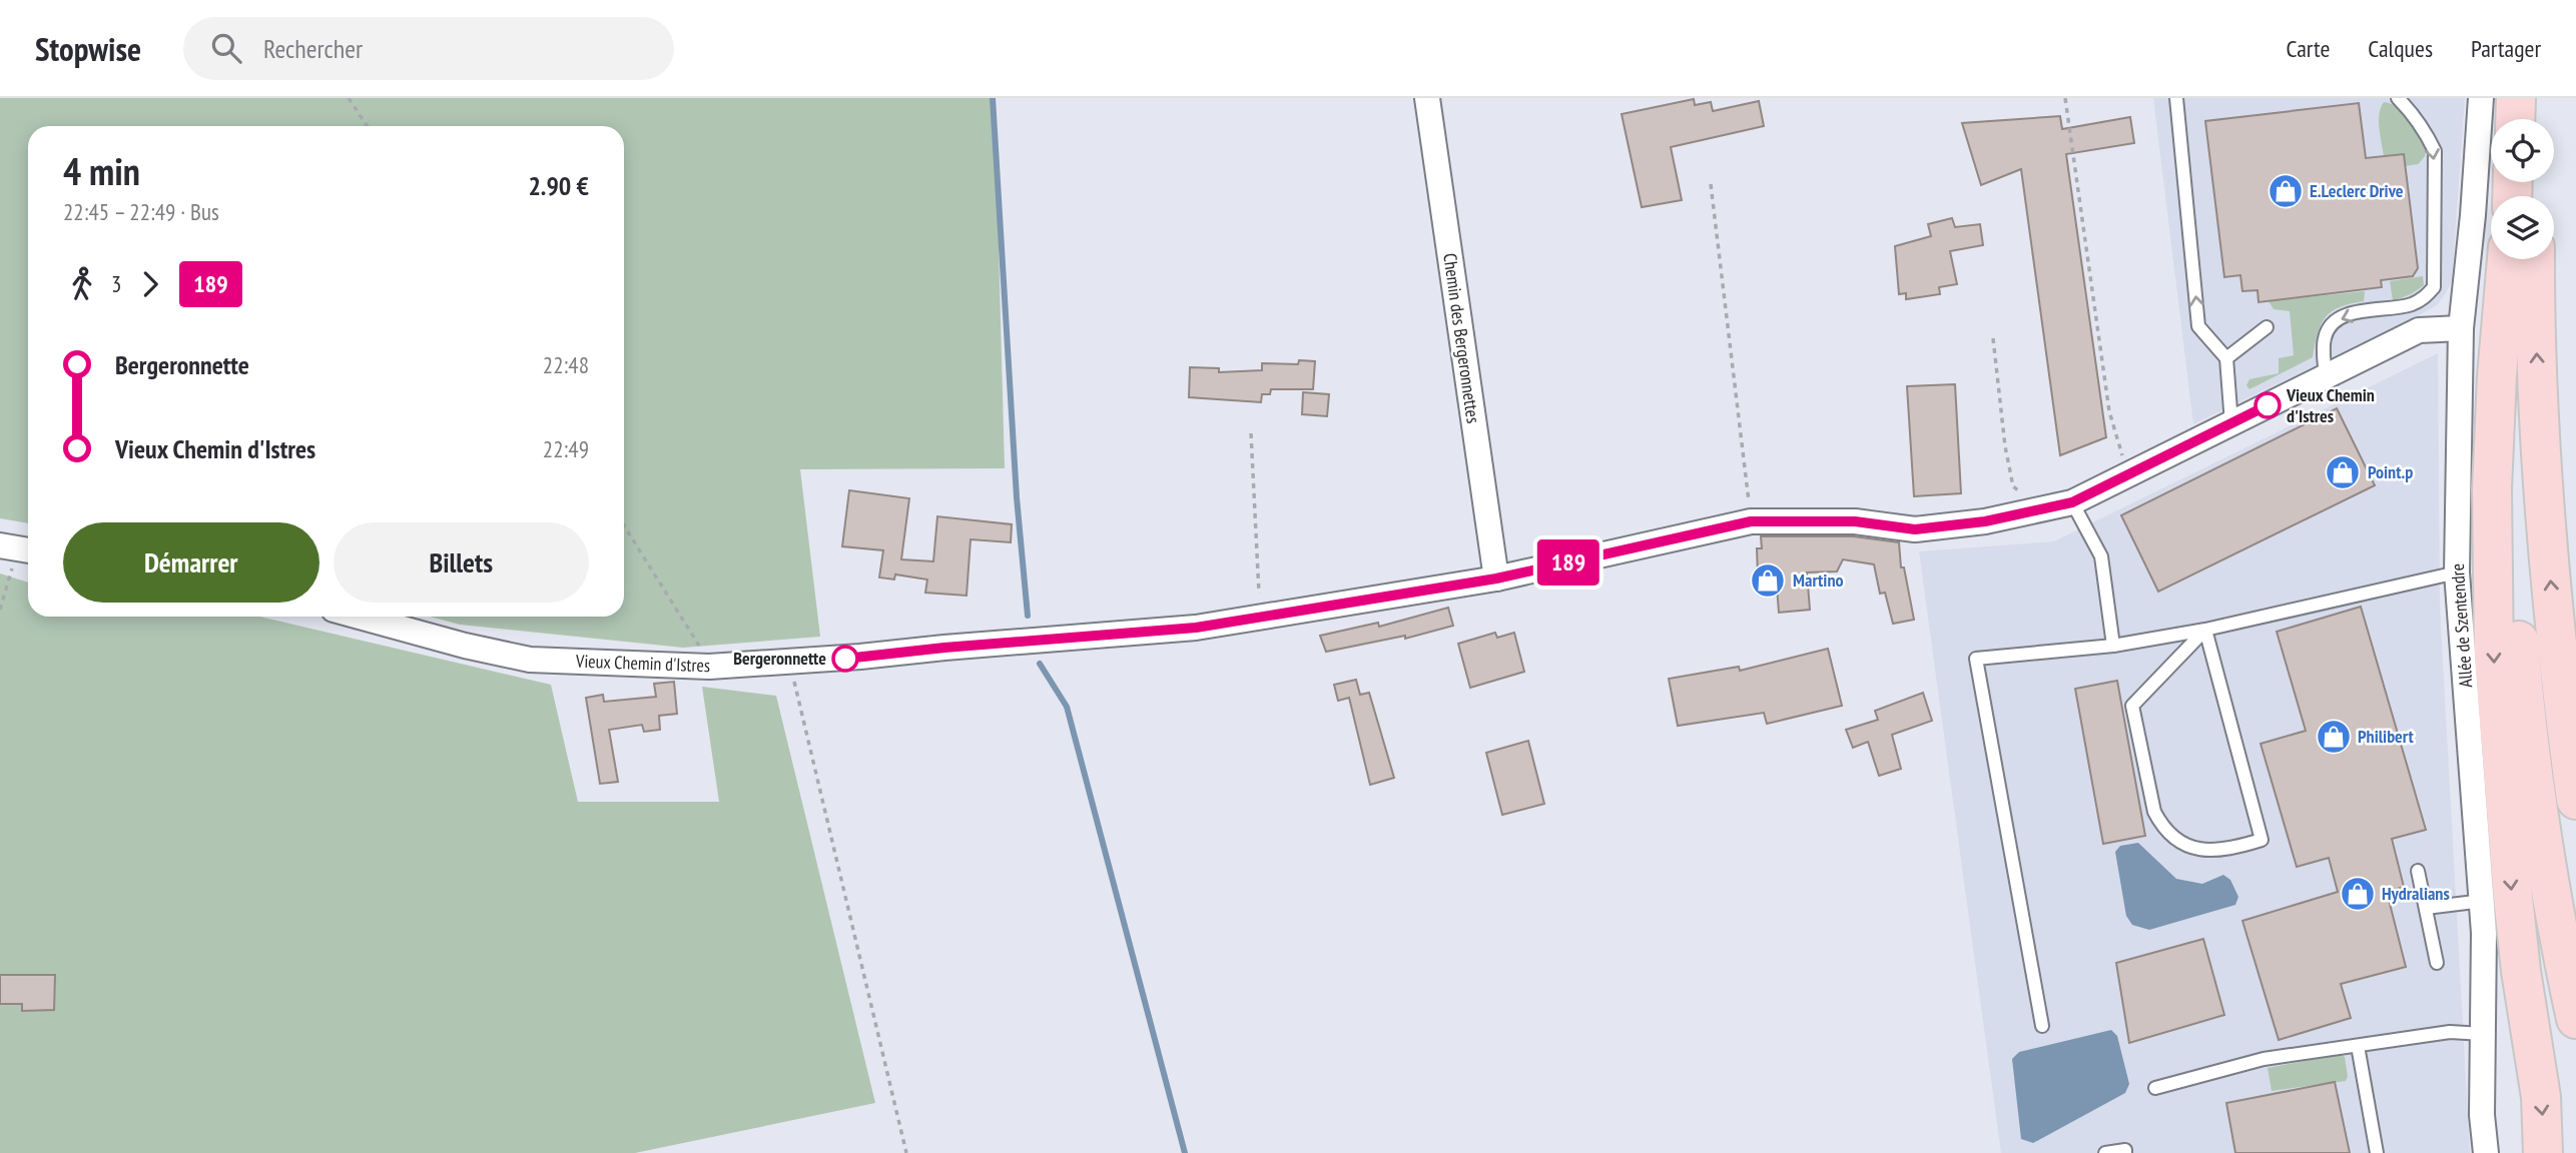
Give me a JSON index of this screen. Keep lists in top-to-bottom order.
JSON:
{
  "streets": {
    "street": ["Chemin des Bergeronnettes", "Allée de Szentendre", "Vieux Chemin d'Istres"]
  },
  "crossings": [
    ["Chemin des Bergeronnettes", "Vieux Chemin d'Istres"],
    ["Allée de Szentendre", "Vieux Chemin d'Istres"]
  ],
  "places": {
    "shop": [
      "E.Leclerc Drive",
      "Point.p",
      "Martino",
      "Philibert",
      "Hydralians"
    ],
    "other": ["Vieux Chemin d'Istres", "Bergeronnette"]
  },
  "lines": ["bus line 189"],
  "page": {
    "header": "Stopwise",
    "search": "Rechercher",
    "nav": ["Carte", "Calques", "Partager"],
    "on_map": "189",
    "heading": ["4 min", "22:45 – 22:49 · Bus", "2.90 €"],
    "legs": ["3", "189"],
    "list": [
      {
        "name": "Bergeronnette",
        "value": "22:48"
      },
      {
        "name": "Vieux Chemin d'Istres",
        "value": "22:49"
      }
    ],
    "buttons": ["Démarrer", "Billets"]
  }
}
